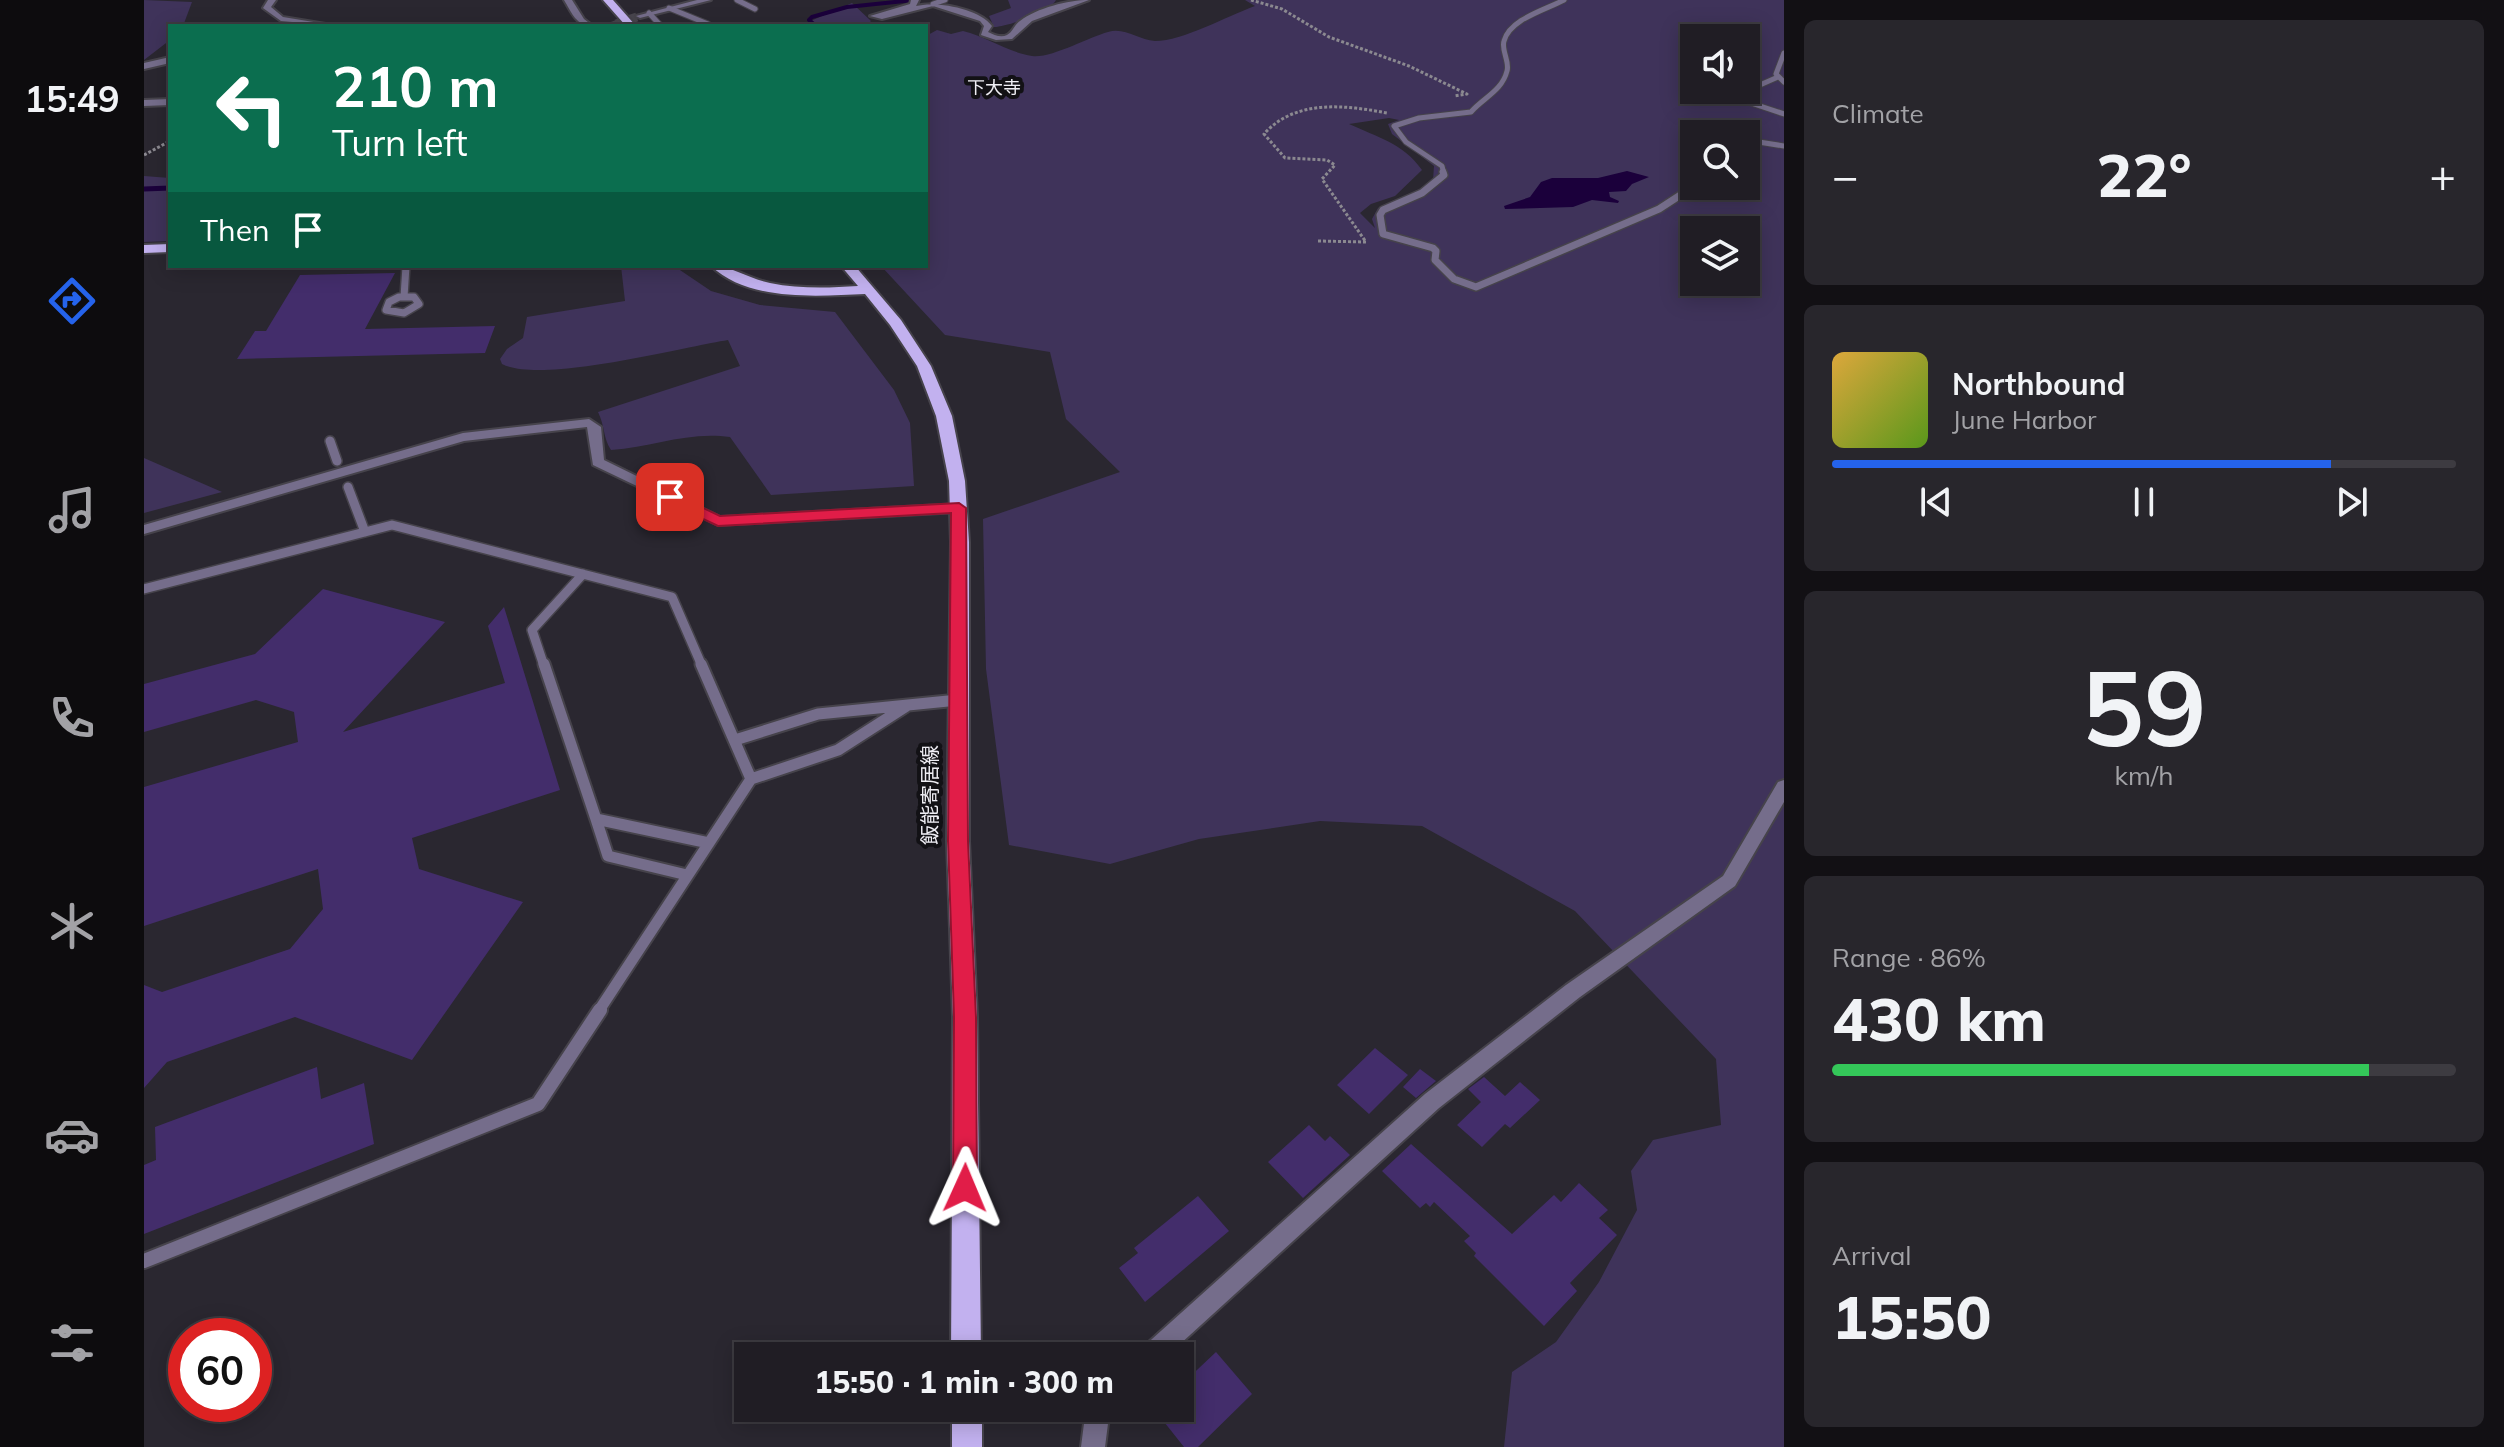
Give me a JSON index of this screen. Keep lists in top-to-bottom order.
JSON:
{
  "streets": {
    "main road": ["飯能寄居線"]
  },
  "districts": ["下大寺"],
  "page": {
    "tabs": "15:49",
    "tile": [
      "Climate",
      ["59", "km/h"],
      ["Range · 86%", "430 km"],
      ["Arrival", "15:50"]
    ],
    "turn": ["210 m", "Turn left"],
    "heat": ["−", "22°", "+"],
    "then": "Then",
    "song": ["Northbound", "June Harbor"],
    "limit": "60",
    "trip": "15:50 · 1 min · 300 m"
  }
}
